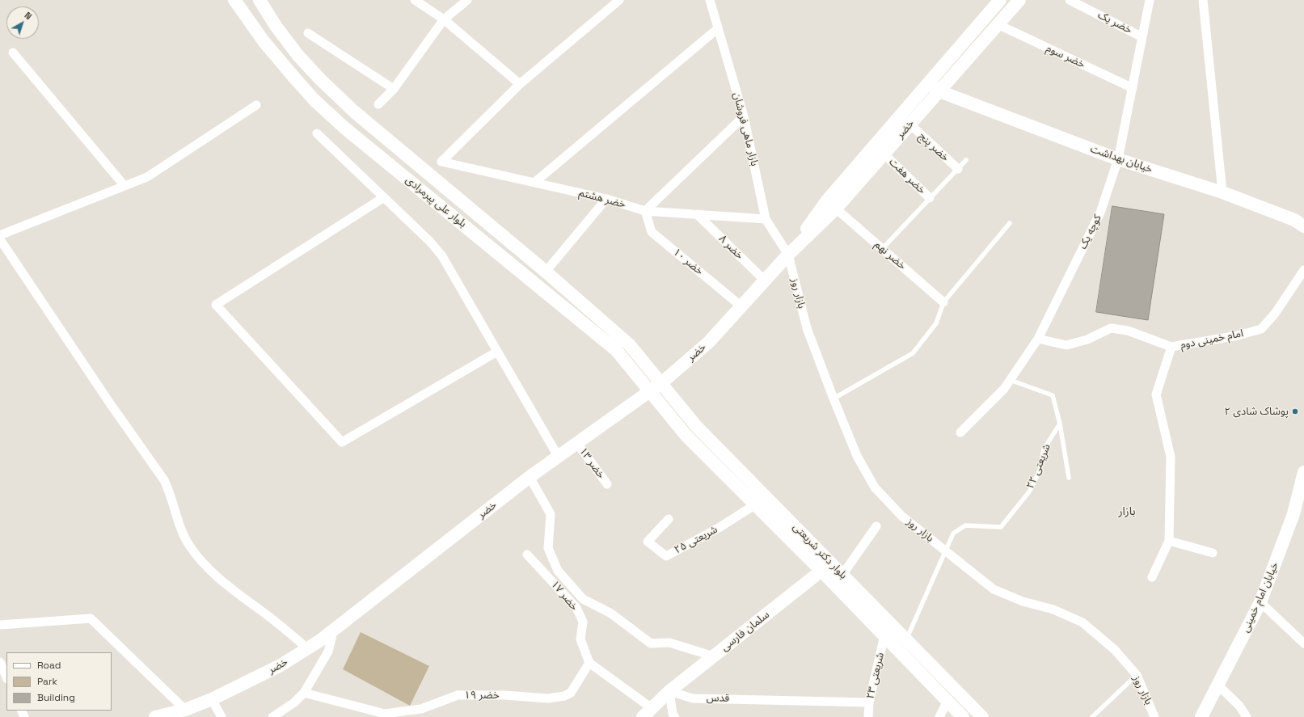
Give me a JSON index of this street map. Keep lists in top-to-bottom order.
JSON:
{
  "streets": {
    "street": [
      "خضر یک",
      "خضر سوم",
      "بازار ماهی فروشان",
      "خضر",
      "خضر پنج",
      "خیابان بهداشت",
      "خضر هفت",
      "خضر هشتم",
      "بلوار علی پیرمرادی",
      "کوچه یک",
      "خضر ۸",
      "خضر نهم",
      "خضر ۱۰",
      "بازار روز",
      "امام خمینی دوم",
      "خضر ۱۳",
      "شریعتی ۲۵",
      "بلوار دکتر شریعتی",
      "خضر ۱۷",
      "خیابان امام خمینی",
      "سلمان فارسی",
      "شریعتی ۲۳",
      "خضر ۱۹",
      "قدس"
    ],
    "lane": ["شریعتی ۲۲"]
  },
  "crossings": [
    ["خضر یک", "کوچه یک"],
    ["خضر سوم", "خضر"],
    ["خضر سوم", "کوچه یک"],
    ["بازار ماهی فروشان", "خضر"],
    ["بازار ماهی فروشان", "خضر هشتم"],
    ["بازار ماهی فروشان", "بازار روز"],
    ["خضر", "خضر پنج"],
    ["خضر", "خیابان بهداشت"],
    ["خضر", "خضر هفت"],
    ["خضر", "بلوار علی پیرمرادی"],
    ["خضر", "خضر ۸"],
    ["خضر", "خضر نهم"],
    ["خضر", "خضر ۱۰"],
    ["خضر", "بازار روز"],
    ["خضر", "خضر ۱۳"],
    ["خضر", "بلوار دکتر شریعتی"],
    ["خیابان بهداشت", "کوچه یک"],
    ["خضر هشتم", "خضر ۸"],
    ["خضر هشتم", "خضر ۱۰"],
    ["بلوار علی پیرمرادی", "بلوار دکتر شریعتی"],
    ["کوچه یک", "امام خمینی دوم"],
    ["بازار روز", "شریعتی ۲۲"],
    ["شریعتی ۲۲", "بلوار دکتر شریعتی"],
    ["شریعتی ۲۵", "بلوار دکتر شریعتی"],
    ["بلوار دکتر شریعتی", "سلمان فارسی"],
    ["بلوار دکتر شریعتی", "شریعتی ۲۳"],
    ["خضر ۱۷", "خضر ۱۹"],
    ["سلمان فارسی", "قدس"],
    ["شریعتی ۲۳", "قدس"]
  ],
  "districts": ["بازار"],
  "places": ["پوشاک شادی ۲"],
  "legend": ["Road", "Park", "Building"],
  "north": "top right"
}
